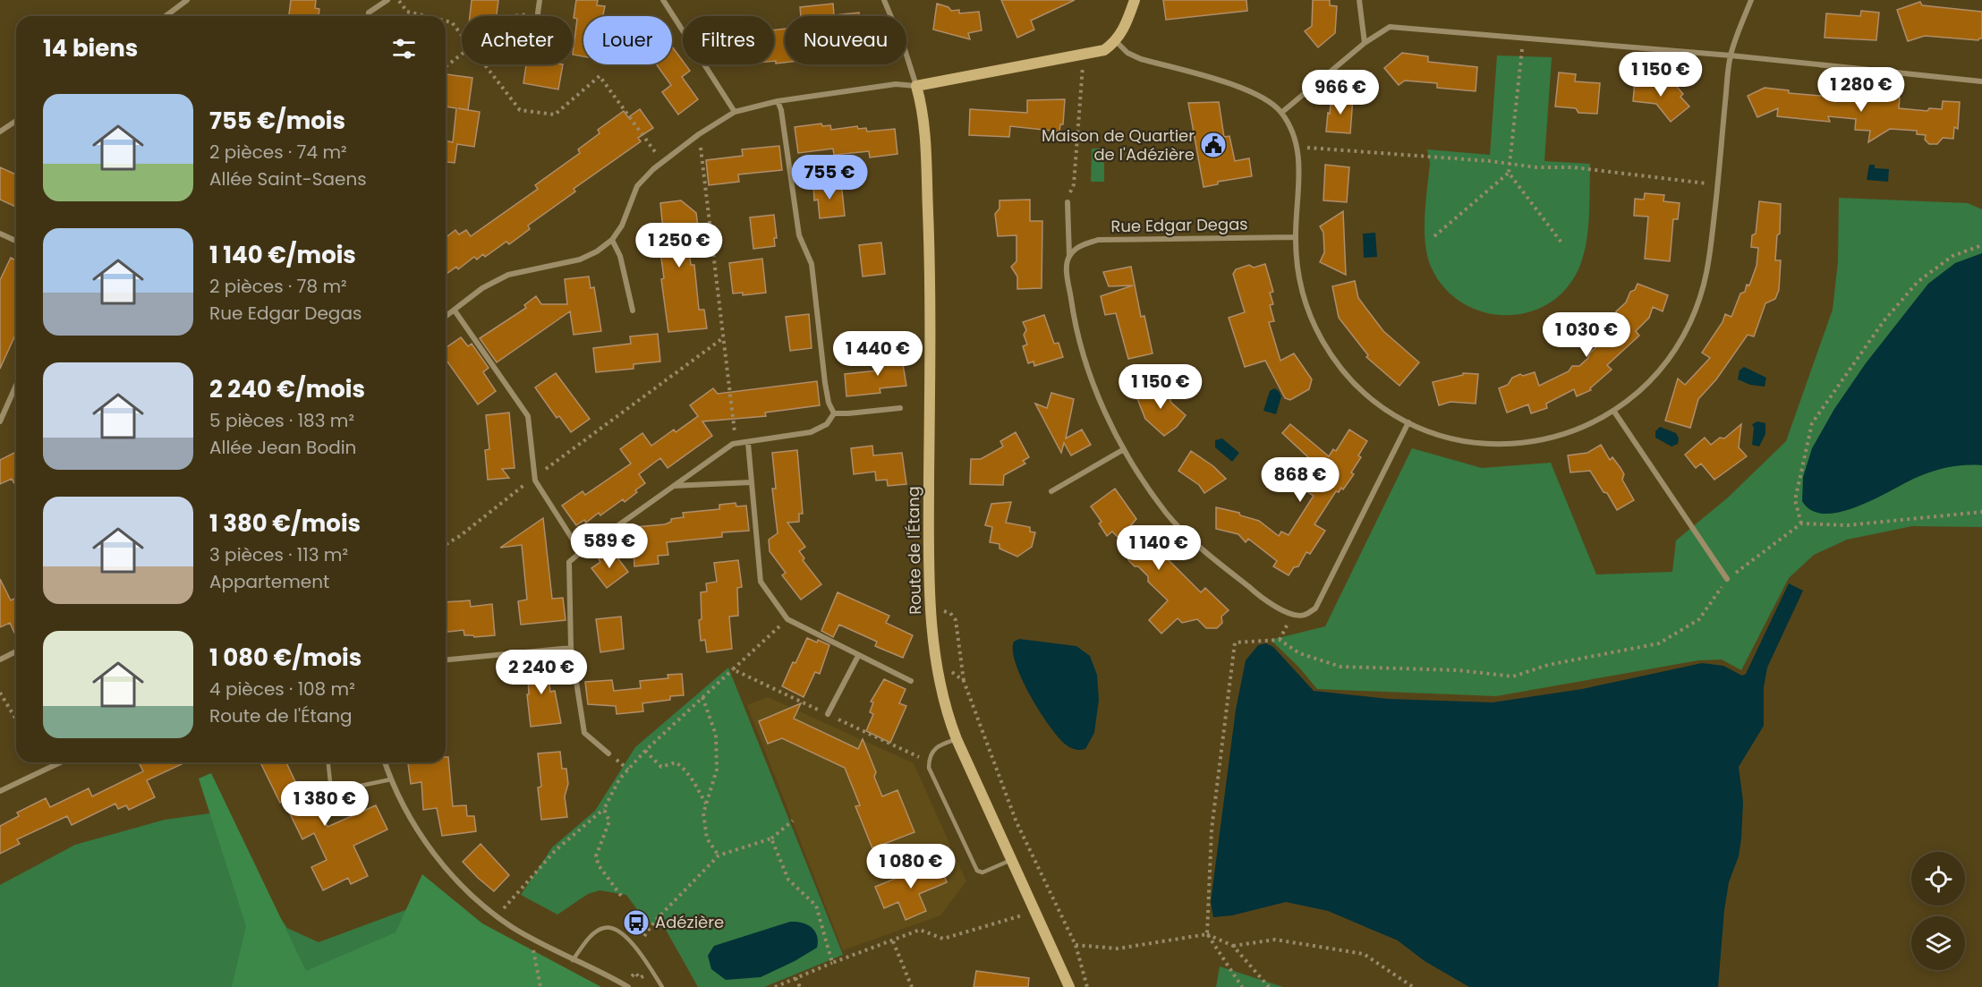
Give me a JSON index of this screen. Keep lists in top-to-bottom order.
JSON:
{
  "streets": {
    "street": ["Rue Edgar Degas", "Route de l'Étang"]
  },
  "places": {
    "public building": ["Maison de Quartier de l'Adézière"],
    "bus stop": ["Adézière"]
  },
  "page": {
    "chip": [
      "Acheter",
      "Louer",
      "Filtres",
      "Nouveau"
    ],
    "heading": "14 biens",
    "price": [
      "1 150 €",
      "1 280 €",
      "966 €",
      "755 €",
      "1 250 €",
      "1 030 €",
      "1 440 €",
      "1 150 €",
      "868 €",
      "589 €",
      "1 140 €",
      "2 240 €",
      "1 380 €",
      "1 080 €"
    ],
    "list": [
      {
        "name": "755 €/mois",
        "note": "2 pièces · 74 m² · Allée Saint-Saens"
      },
      {
        "name": "1 140 €/mois",
        "note": "2 pièces · 78 m² · Rue Edgar Degas"
      },
      {
        "name": "2 240 €/mois",
        "note": "5 pièces · 183 m² · Allée Jean Bodin"
      },
      {
        "name": "1 380 €/mois",
        "note": "3 pièces · 113 m² · Appartement"
      },
      {
        "name": "1 080 €/mois",
        "note": "4 pièces · 108 m² · Route de l'Étang"
      }
    ]
  }
}
